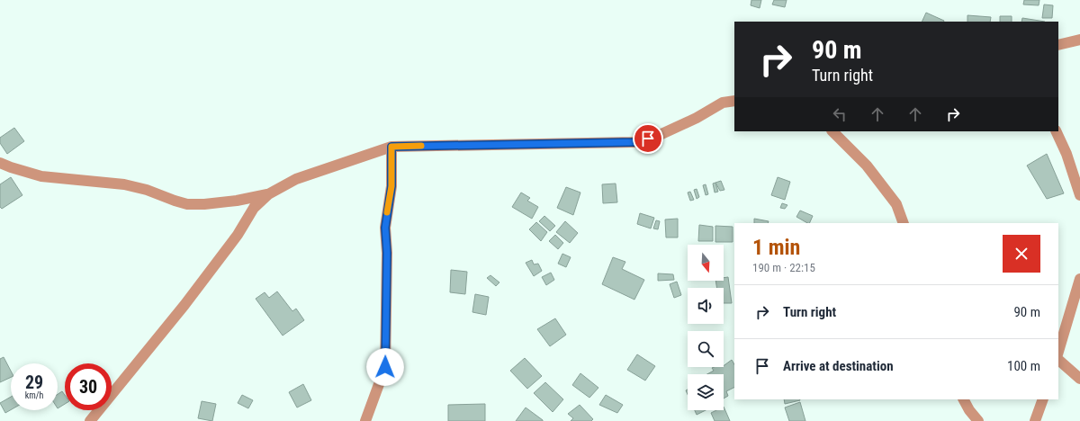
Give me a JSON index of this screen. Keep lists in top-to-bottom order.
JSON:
{
  "north": "bottom",
  "page": {
    "turn": ["90 m", "Turn right"],
    "heading": ["1 min", "190 m · 22:15"],
    "list": [
      {
        "name": "Turn right",
        "value": "90 m"
      },
      {
        "name": "Arrive at destination",
        "value": "100 m"
      }
    ],
    "speed": "29 km/h",
    "limit": "30"
  }
}
